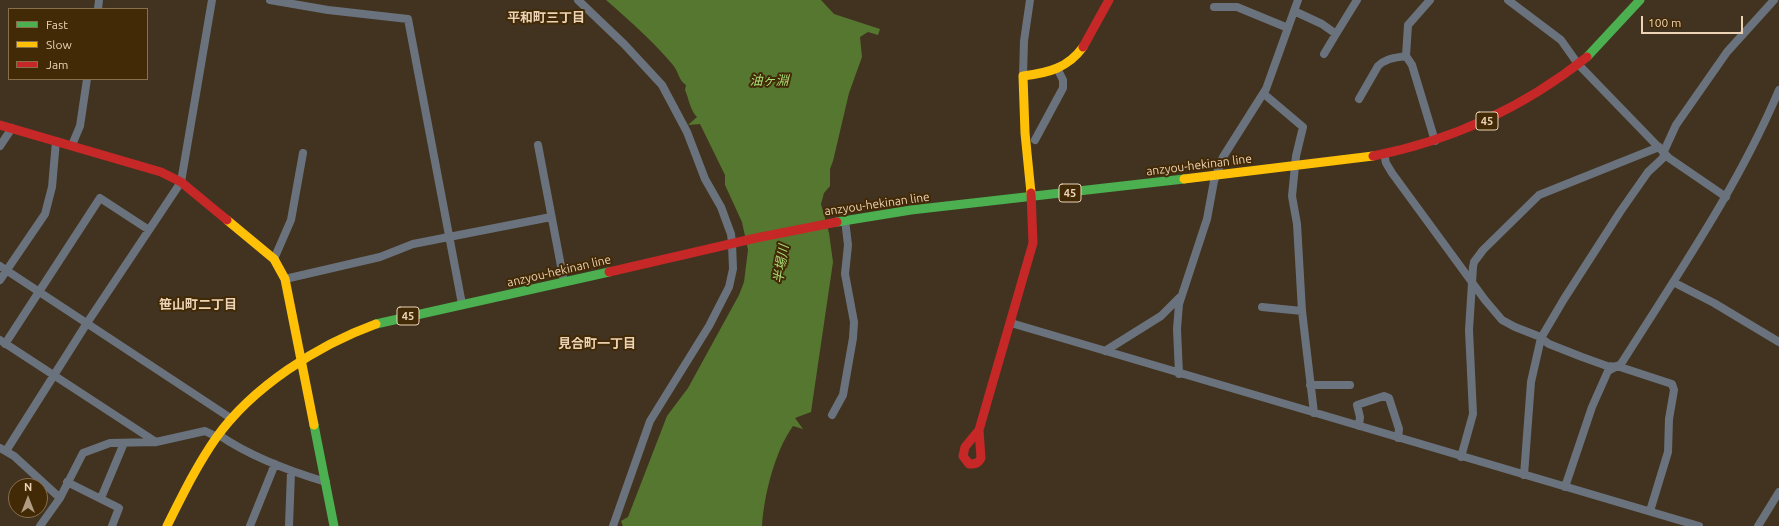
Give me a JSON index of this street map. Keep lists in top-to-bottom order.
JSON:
{
  "streets": {
    "main road": ["45", "anzyou-hekinan line"]
  },
  "districts": ["平和町三丁目", "笹山町二丁目", "見合町一丁目"],
  "water": ["油ヶ淵", "半場川"],
  "legend": ["Fast", "Slow", "Jam"],
  "scale_bar": "100 m",
  "north": "top"
}
